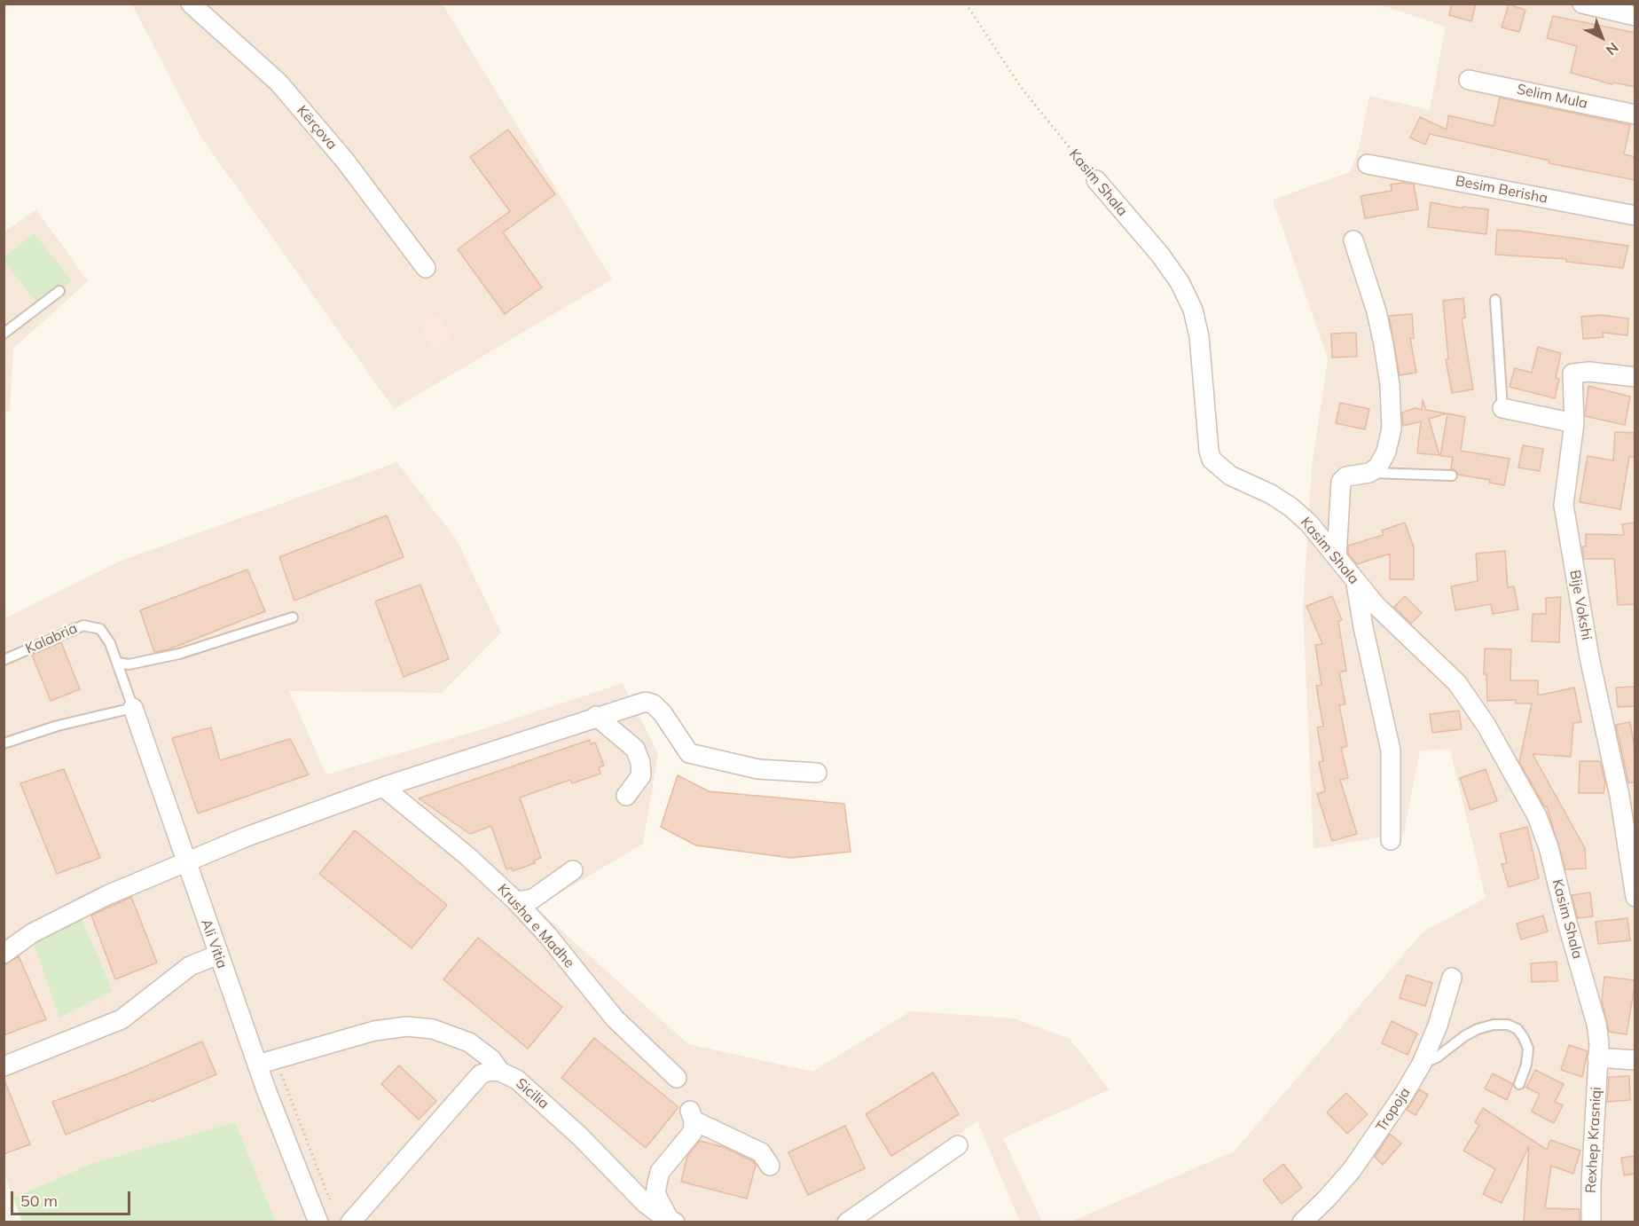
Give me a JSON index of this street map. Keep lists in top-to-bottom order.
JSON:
{
  "streets": {
    "street": [
      "Selim Mula",
      "Kërçova",
      "Kasim Shala",
      "Besim Berisha",
      "Bije Vokshi",
      "Krusha e Madhe",
      "Ali Vitia",
      "Sicilia",
      "Tropoja",
      "Rexhep Krasniqi"
    ],
    "lane": ["Kalabria"]
  },
  "crossings": [
    ["Kasim Shala", "Rexhep Krasniqi"],
    ["Kalabria", "Ali Vitia"]
  ],
  "scale_bar": "50 m",
  "north": "bottom right"
}
